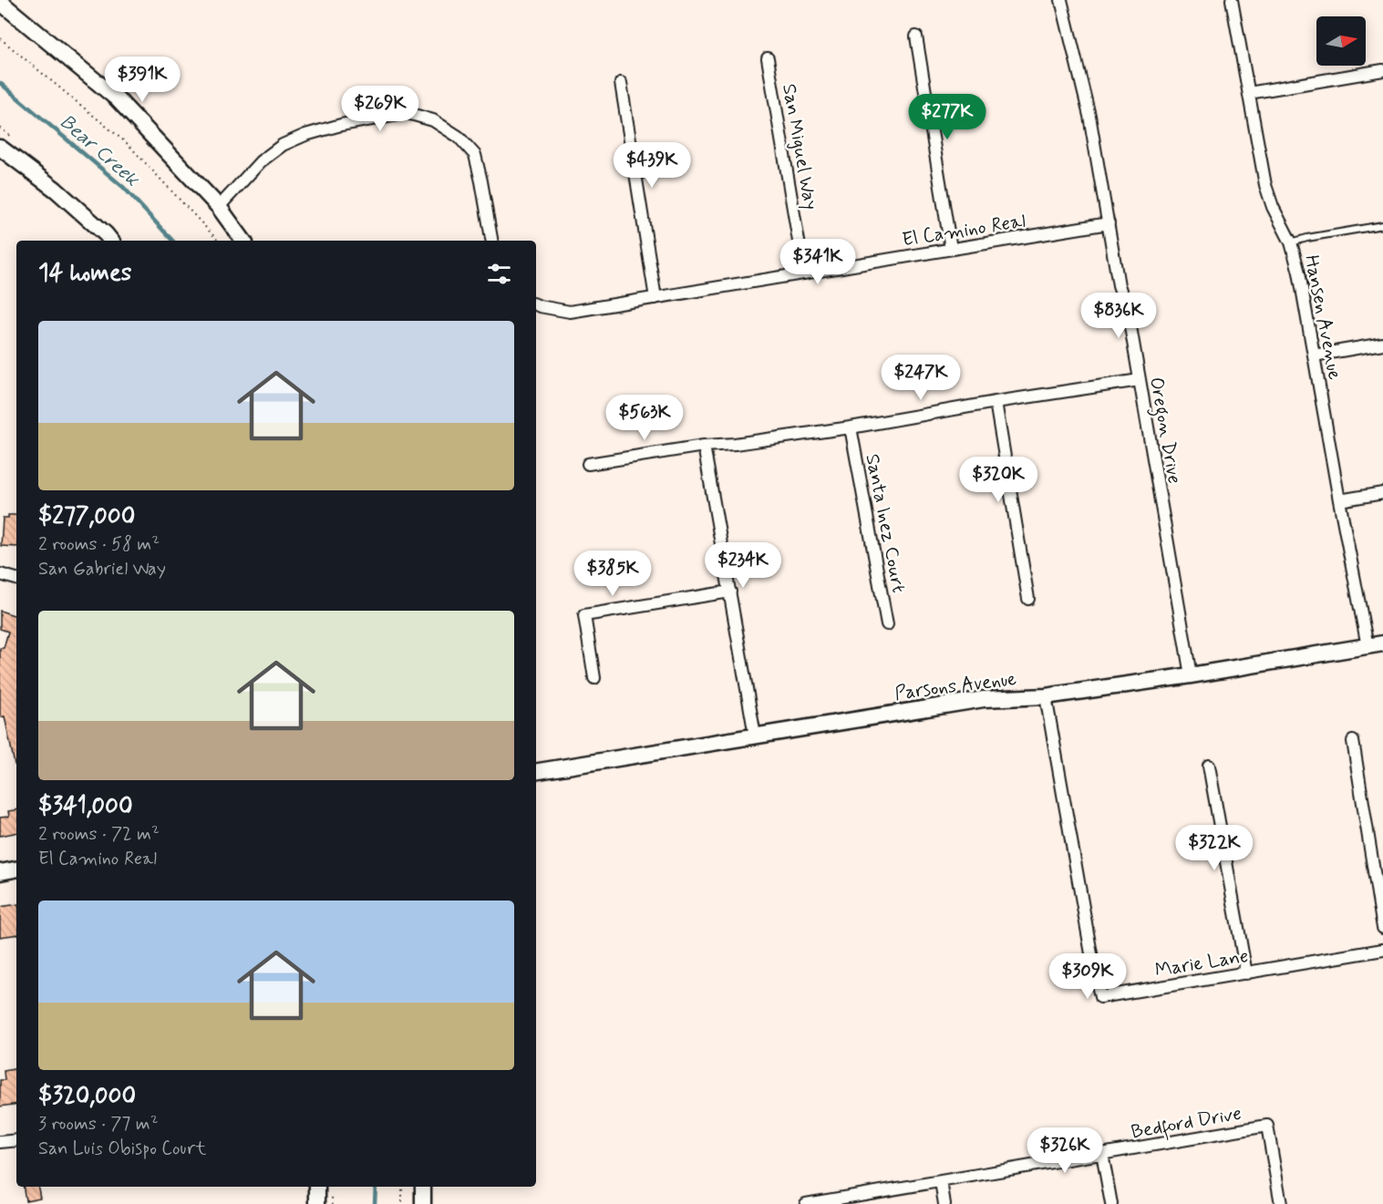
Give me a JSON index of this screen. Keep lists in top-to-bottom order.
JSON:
{
  "streets": {
    "street": [
      "San Miguel Way",
      "El Camino Real",
      "Hansen Avenue",
      "Oregon Drive",
      "Santa Inez Court",
      "Parsons Avenue",
      "Marie Lane",
      "Bedford Drive"
    ]
  },
  "crossings": [
    ["San Miguel Way", "El Camino Real"],
    ["El Camino Real", "Oregon Drive"],
    ["Hansen Avenue", "Parsons Avenue"],
    ["Oregon Drive", "Parsons Avenue"],
    ["Parsons Avenue", "Marie Lane"]
  ],
  "water": ["Bear Creek"],
  "north": "right",
  "page": {
    "price": [
      "$391K",
      "$269K",
      "$277K",
      "$439K",
      "$341K",
      "$836K",
      "$247K",
      "$563K",
      "$320K",
      "$234K",
      "$385K",
      "$322K",
      "$309K",
      "$326K"
    ],
    "heading": "14 homes",
    "list": [
      {
        "name": "$277,000",
        "note": "2 rooms · 58 m² · San Gabriel Way"
      },
      {
        "name": "$341,000",
        "note": "2 rooms · 72 m² · El Camino Real"
      },
      {
        "name": "$320,000",
        "note": "3 rooms · 77 m² · San Luis Obispo Court"
      }
    ]
  }
}
